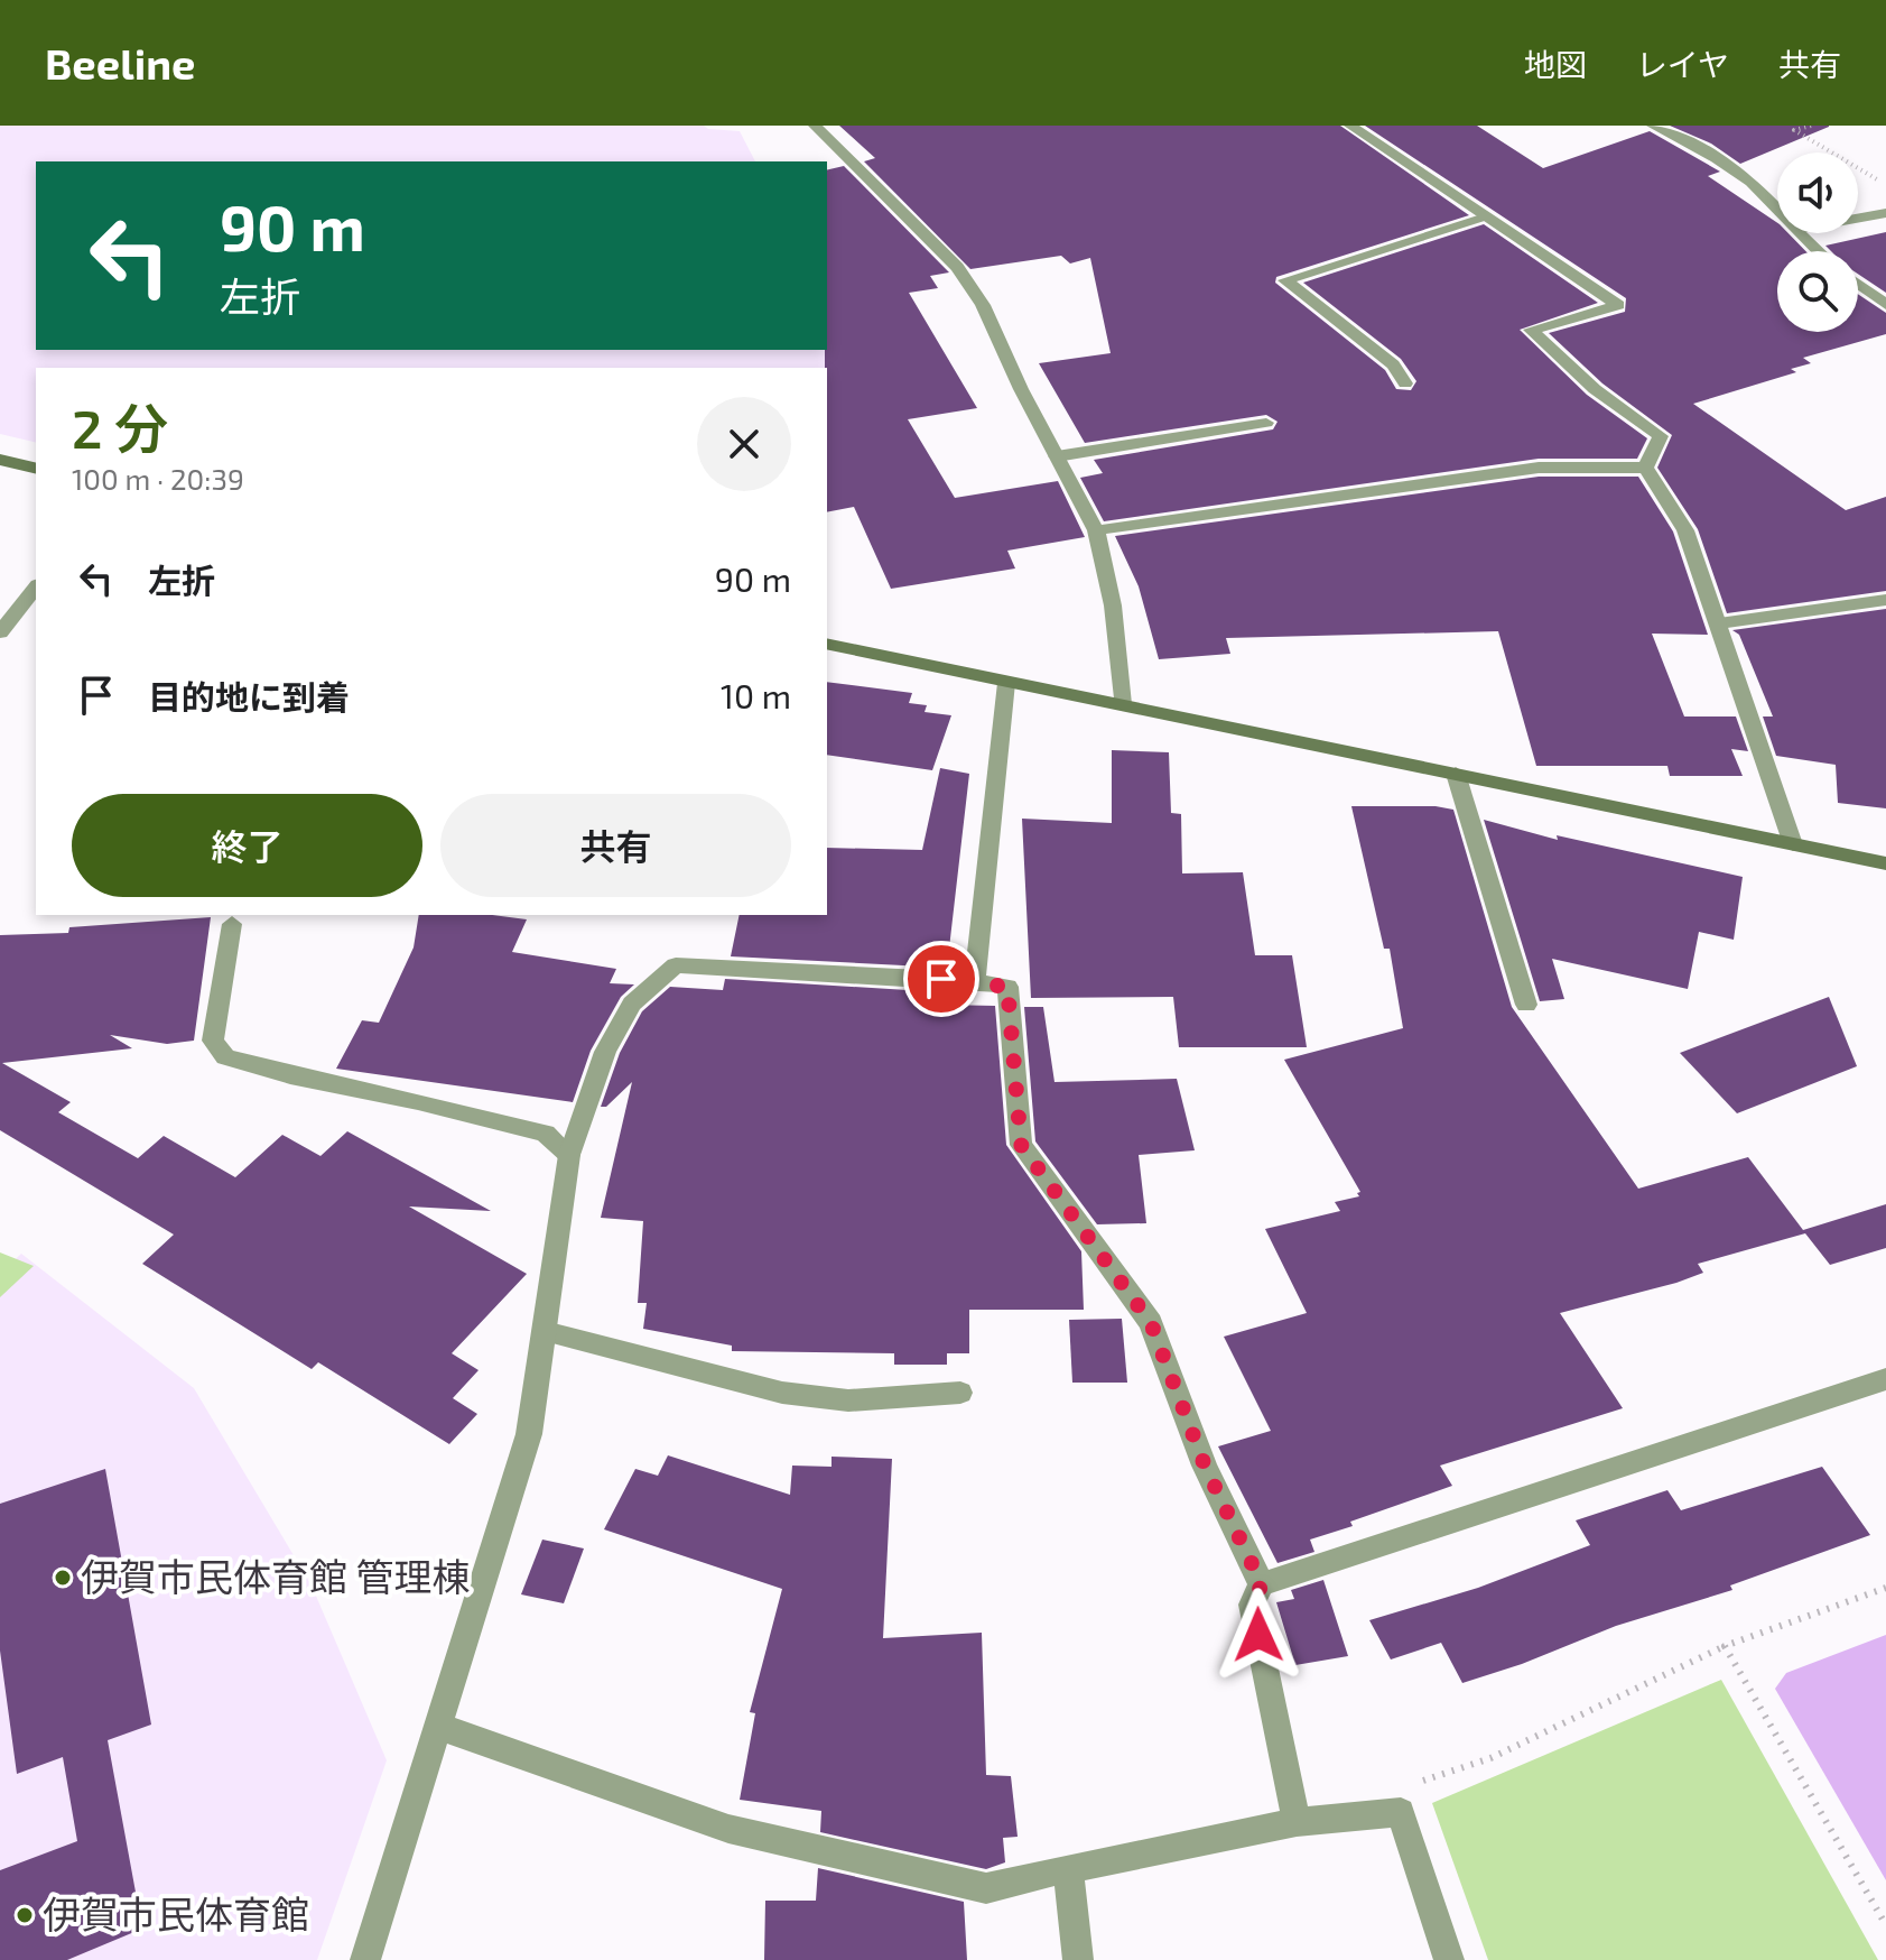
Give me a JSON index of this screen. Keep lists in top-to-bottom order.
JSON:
{
  "places": ["伊賀市民体育館 管理棟", "伊賀市民体育館"],
  "page": {
    "header": "Beeline",
    "nav": ["地図", "レイヤ", "共有"],
    "turn": ["90 m", "左折"],
    "heading": ["2 分", "100 m · 20:39"],
    "list": [
      {
        "name": "左折",
        "value": "90 m"
      },
      {
        "name": "目的地に到着",
        "value": "10 m"
      }
    ],
    "buttons": ["終了", "共有"]
  }
}
